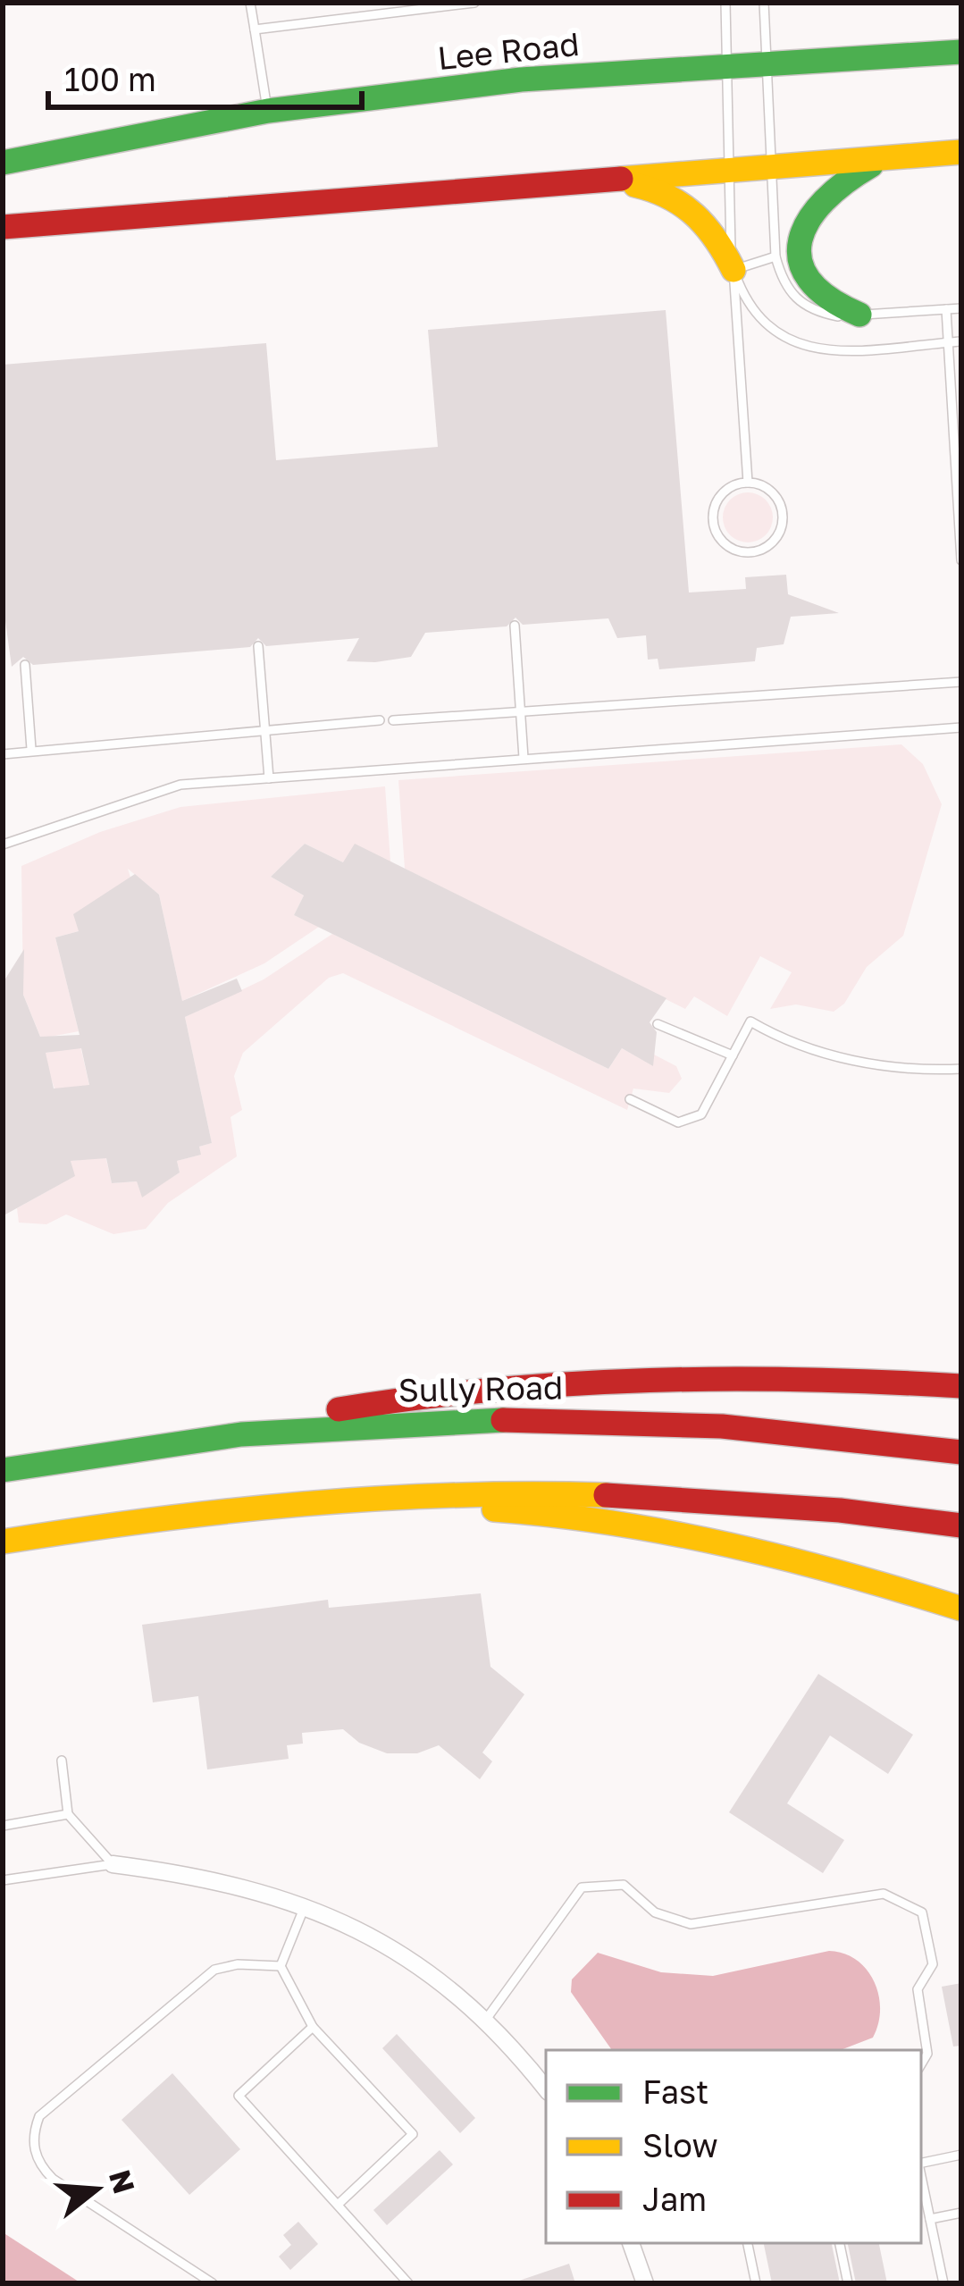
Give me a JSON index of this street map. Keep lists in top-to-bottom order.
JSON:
{
  "streets": {
    "main road": ["Lee Road", "Sully Road"]
  },
  "legend": ["Fast", "Slow", "Jam"],
  "scale_bar": "100 m",
  "north": "right"
}
